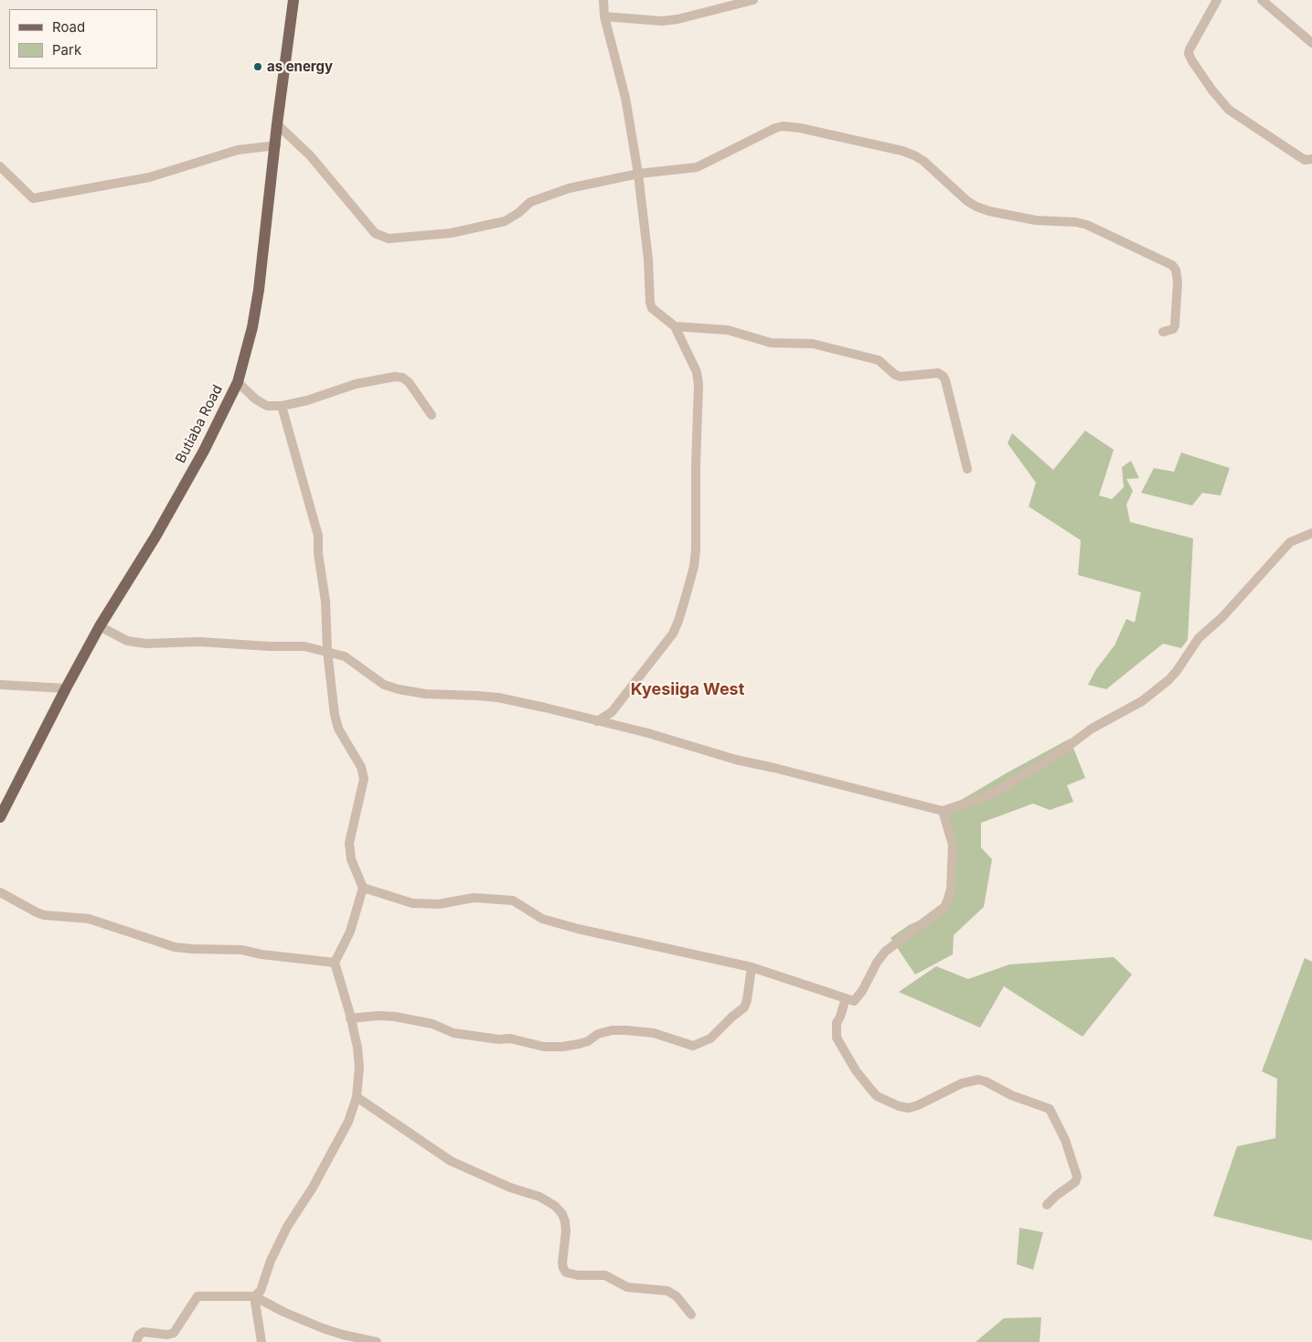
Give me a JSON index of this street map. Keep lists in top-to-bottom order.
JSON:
{
  "streets": {
    "main road": ["Butiaba Road"]
  },
  "districts": ["Kyesiiga West"],
  "places": ["as energy"],
  "legend": ["Road", "Park"]
}
